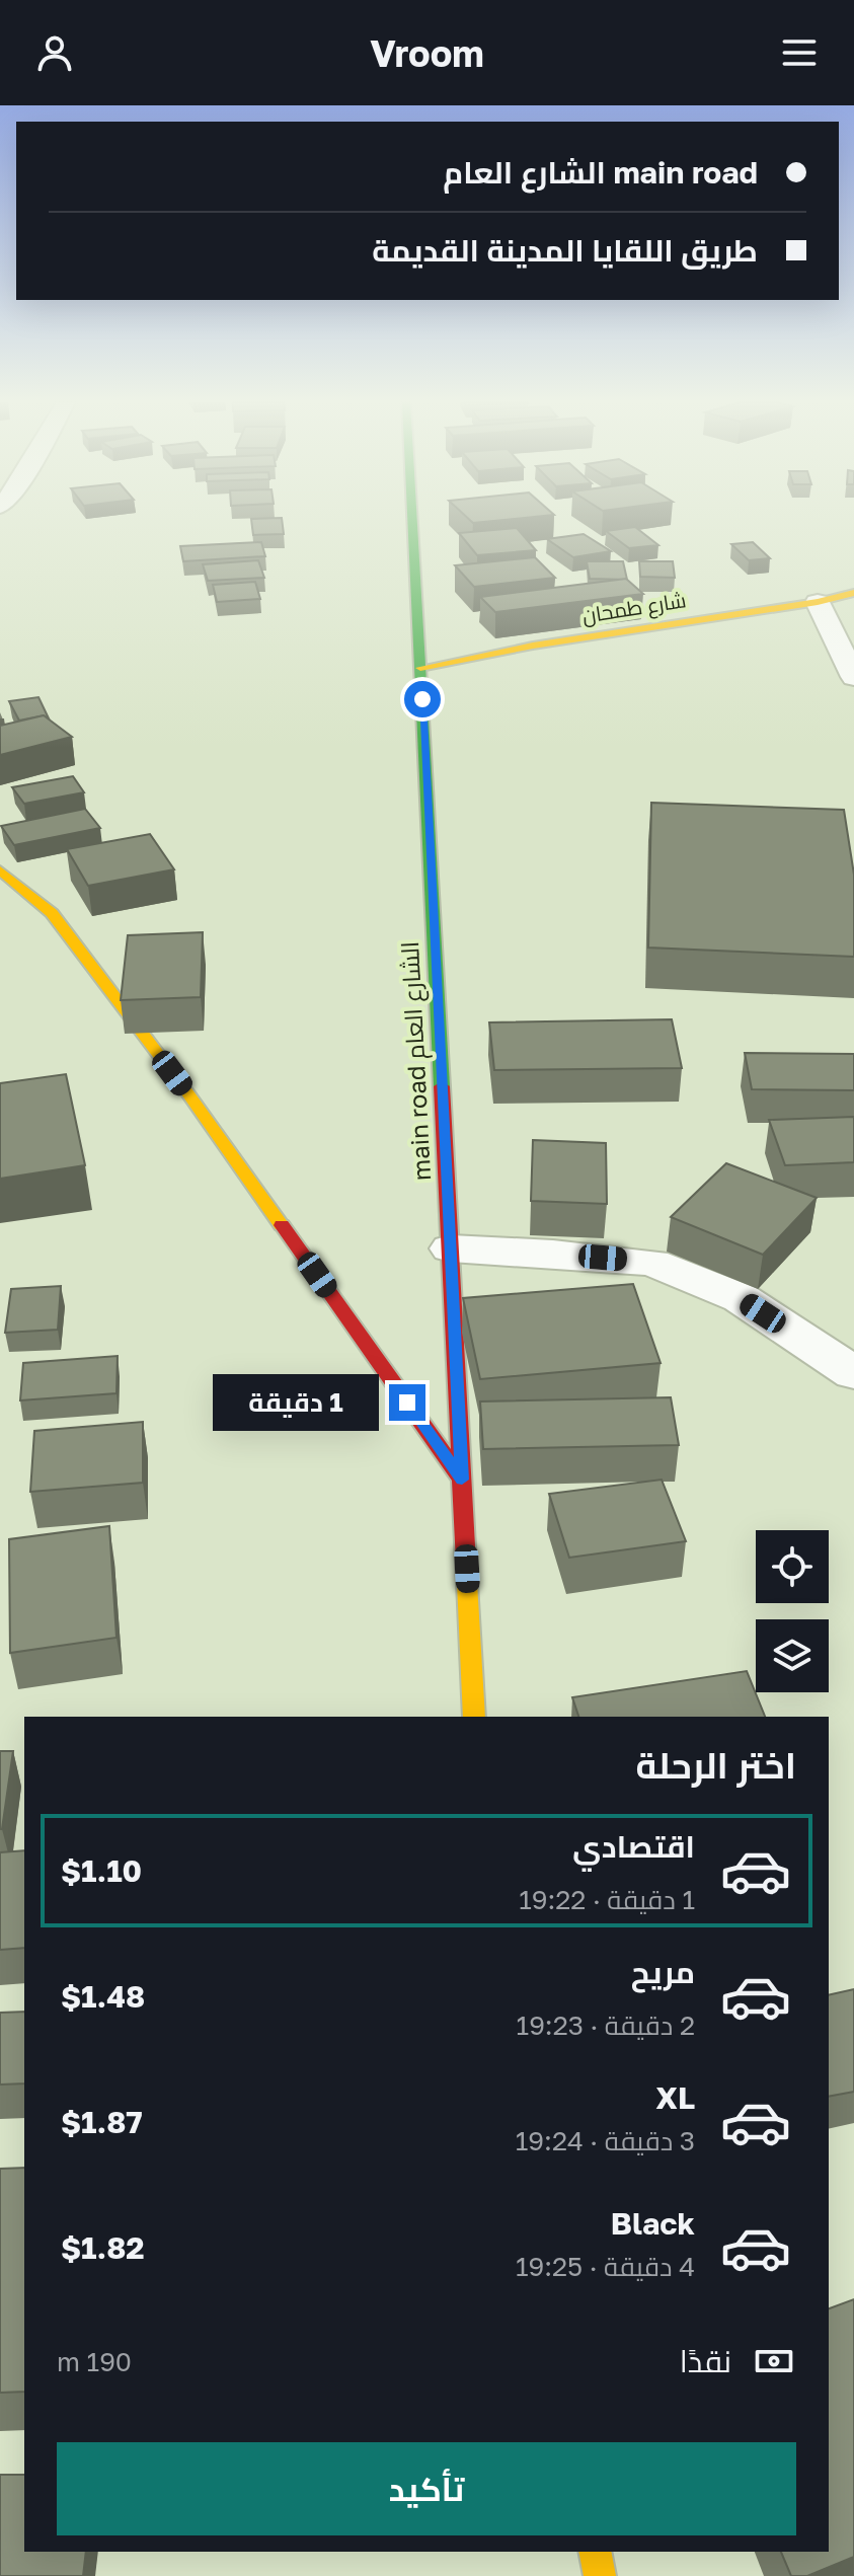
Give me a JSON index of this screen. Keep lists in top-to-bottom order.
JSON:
{
  "streets": {
    "main road": ["شارع طمحان", "main road الشارع العام"]
  },
  "crossings": [
    ["شارع طمحان", "main road الشارع العام"]
  ],
  "page": {
    "header": "Vroom",
    "banner": ["main road الشارع العام", "طريق اللقايا المدينة القديمة"],
    "bubble": "1 دقيقة",
    "heading": "اختر الرحلة",
    "list": [
      {
        "name": "اقتصادي",
        "note": "1 دقيقة · 19:22",
        "value": "$1.10"
      },
      {
        "name": "مريح",
        "note": "2 دقيقة · 19:23",
        "value": "$1.48"
      },
      {
        "name": "XL",
        "note": "3 دقيقة · 19:24",
        "value": "$1.87"
      },
      {
        "name": "Black",
        "note": "4 دقيقة · 19:25",
        "value": "$1.82"
      }
    ],
    "pay": ["نقدًا", "190 m"],
    "buttons": "تأكيد"
  }
}
